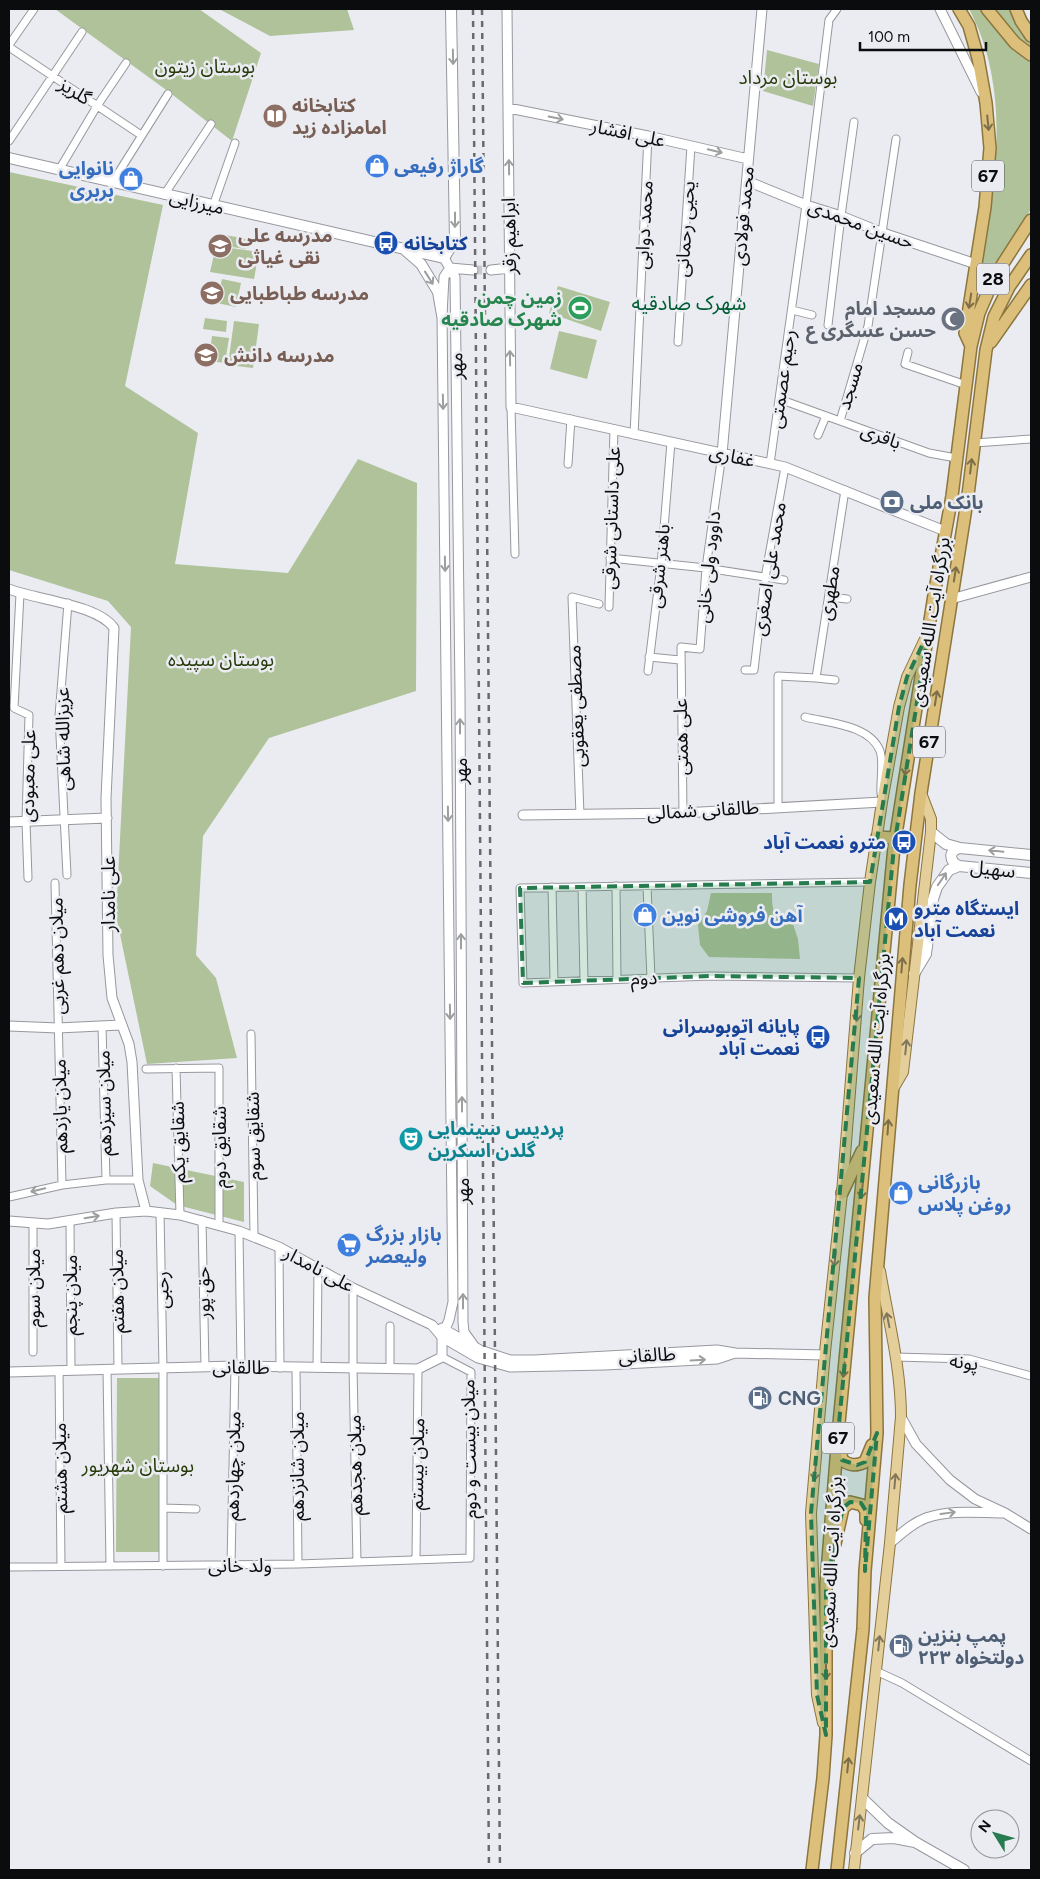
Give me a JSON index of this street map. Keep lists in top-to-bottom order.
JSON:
{
  "streets": {
    "highway": ["67", "28", "بزرگراه آیت الله سعیدی"],
    "main road": ["میرزایی", "سهیل"],
    "street": [
      "گلریز",
      "علی افشار",
      "محمد فولادی",
      "حسین محمدی",
      "محمد دوابی",
      "یحیی رحمانی",
      "ابراهیم زقر",
      "مهر",
      "رحیم عصمتی",
      "مسجد",
      "باقری",
      "غفاری",
      "علی داستانی شرقی",
      "باهنر شرقی",
      "داوود ولی خانی",
      "محمد علی اصغری",
      "مطهری",
      "مصطفی یعقوبی",
      "علی همتی",
      "عزیزالله شاهی",
      "علی معبودی",
      "طالقانی شمالی",
      "علی نامدار",
      "میلان دهم غربی",
      "دوم",
      "میلان سیزدهم",
      "میلان یازدهم",
      "شقایق سوم",
      "شقایق یکم",
      "شقایق دوم",
      "میلان سوم",
      "رحبی",
      "میلان هفتم",
      "حق پور",
      "میلان پنجم",
      "طالقانی",
      "پونه",
      "میلان بیست و دوم",
      "میلان بیستم",
      "میلان هجدهم",
      "میلان چهاردهم",
      "میلان شانزدهم",
      "میلان هشتم",
      "ولد خانی"
    ]
  },
  "crossings": [
    ["علی افشار", "محمد فولادی"],
    ["علی افشار", "محمد دوابی"],
    ["علی افشار", "یحیی رحمانی"],
    ["علی افشار", "ابراهیم زقر"],
    ["محمد فولادی", "حسین محمدی"],
    ["محمد فولادی", "غفاری"],
    ["محمد فولادی", "داوود ولی خانی"],
    ["حسین محمدی", "رحیم عصمتی"],
    ["حسین محمدی", "مسجد"],
    ["حسین محمدی", "بزرگراه آیت الله سعیدی"],
    ["محمد دوابی", "غفاری"],
    ["ابراهیم زقر", "غفاری"],
    ["28", "بزرگراه آیت الله سعیدی"],
    ["مهر", "طالقانی"],
    ["رحیم عصمتی", "باقری"],
    ["رحیم عصمتی", "غفاری"],
    ["مسجد", "باقری"],
    ["باقری", "بزرگراه آیت الله سعیدی"],
    ["غفاری", "علی داستانی شرقی"],
    ["غفاری", "باهنر شرقی"],
    ["غفاری", "داوود ولی خانی"],
    ["غفاری", "محمد علی اصغری"],
    ["غفاری", "مطهری"],
    ["غفاری", "بزرگراه آیت الله سعیدی"],
    ["داوود ولی خانی", "علی همتی"],
    ["مصطفی یعقوبی", "طالقانی شمالی"],
    ["علی همتی", "طالقانی شمالی"],
    ["عزیزالله شاهی", "علی نامدار"],
    ["علی معبودی", "علی نامدار"],
    ["علی نامدار", "شقایق سوم"],
    ["علی نامدار", "شقایق یکم"],
    ["علی نامدار", "شقایق دوم"],
    ["علی نامدار", "میلان سوم"],
    ["علی نامدار", "رحبی"],
    ["علی نامدار", "میلان هفتم"],
    ["علی نامدار", "حق پور"],
    ["علی نامدار", "میلان پنجم"],
    ["علی نامدار", "طالقانی"],
    ["علی نامدار", "میلان هجدهم"],
    ["میلان دهم غربی", "میلان یازدهم"],
    ["شقایق یکم", "شقایق دوم"],
    ["رحبی", "طالقانی"],
    ["رحبی", "ولد خانی"],
    ["میلان هفتم", "طالقانی"],
    ["حق پور", "طالقانی"],
    ["میلان پنجم", "طالقانی"],
    ["طالقانی", "میلان بیست و دوم"],
    ["طالقانی", "میلان بیستم"],
    ["طالقانی", "میلان هجدهم"],
    ["طالقانی", "میلان چهاردهم"],
    ["طالقانی", "میلان شانزدهم"],
    ["طالقانی", "میلان هشتم"],
    ["میلان بیست و دوم", "ولد خانی"],
    ["میلان بیستم", "ولد خانی"],
    ["میلان هجدهم", "ولد خانی"],
    ["میلان چهاردهم", "ولد خانی"],
    ["میلان شانزدهم", "ولد خانی"],
    ["میلان هشتم", "ولد خانی"]
  ],
  "one_way": ["علی افشار", "ابراهیم زقر"],
  "districts": ["شهرک صادقیه"],
  "parks": [
    "بوستان زیتون",
    "بوستان مرداد",
    "بوستان سپیده",
    "بوستان شهریور"
  ],
  "places": {
    "library": ["کتابخانه امامزاده زید"],
    "shop": [
      "گاراژ رفیعی",
      "نانوایی بربری",
      "آهن فروشی نوین",
      "بازرگانی روغن پلاس"
    ],
    "bus stop": ["کتابخانه", "مترو نعمت آباد", "پایانه اتوبوسرانی نعمت آباد"],
    "school or university": ["مدرسه علی نقی غیاثی", "مدرسه طباطبایی", "مدرسه دانش"],
    "sports": ["زمین چمن شهرک صادقیه"],
    "mosque": ["مسجد امام حسن عسگری ع"],
    "bank": ["بانک ملی"],
    "metro station": ["ایستگاه مترو نعمت آباد"],
    "theatre": ["پردیس سینمایی گلدن اسکرین"],
    "supermarket": ["بازار بزرگ ولیعصر"],
    "fuel station": ["CNG", "پمپ بنزین دولتخواه ۲۲۳"]
  },
  "scale_bar": "100 m",
  "north": "top left"
}
